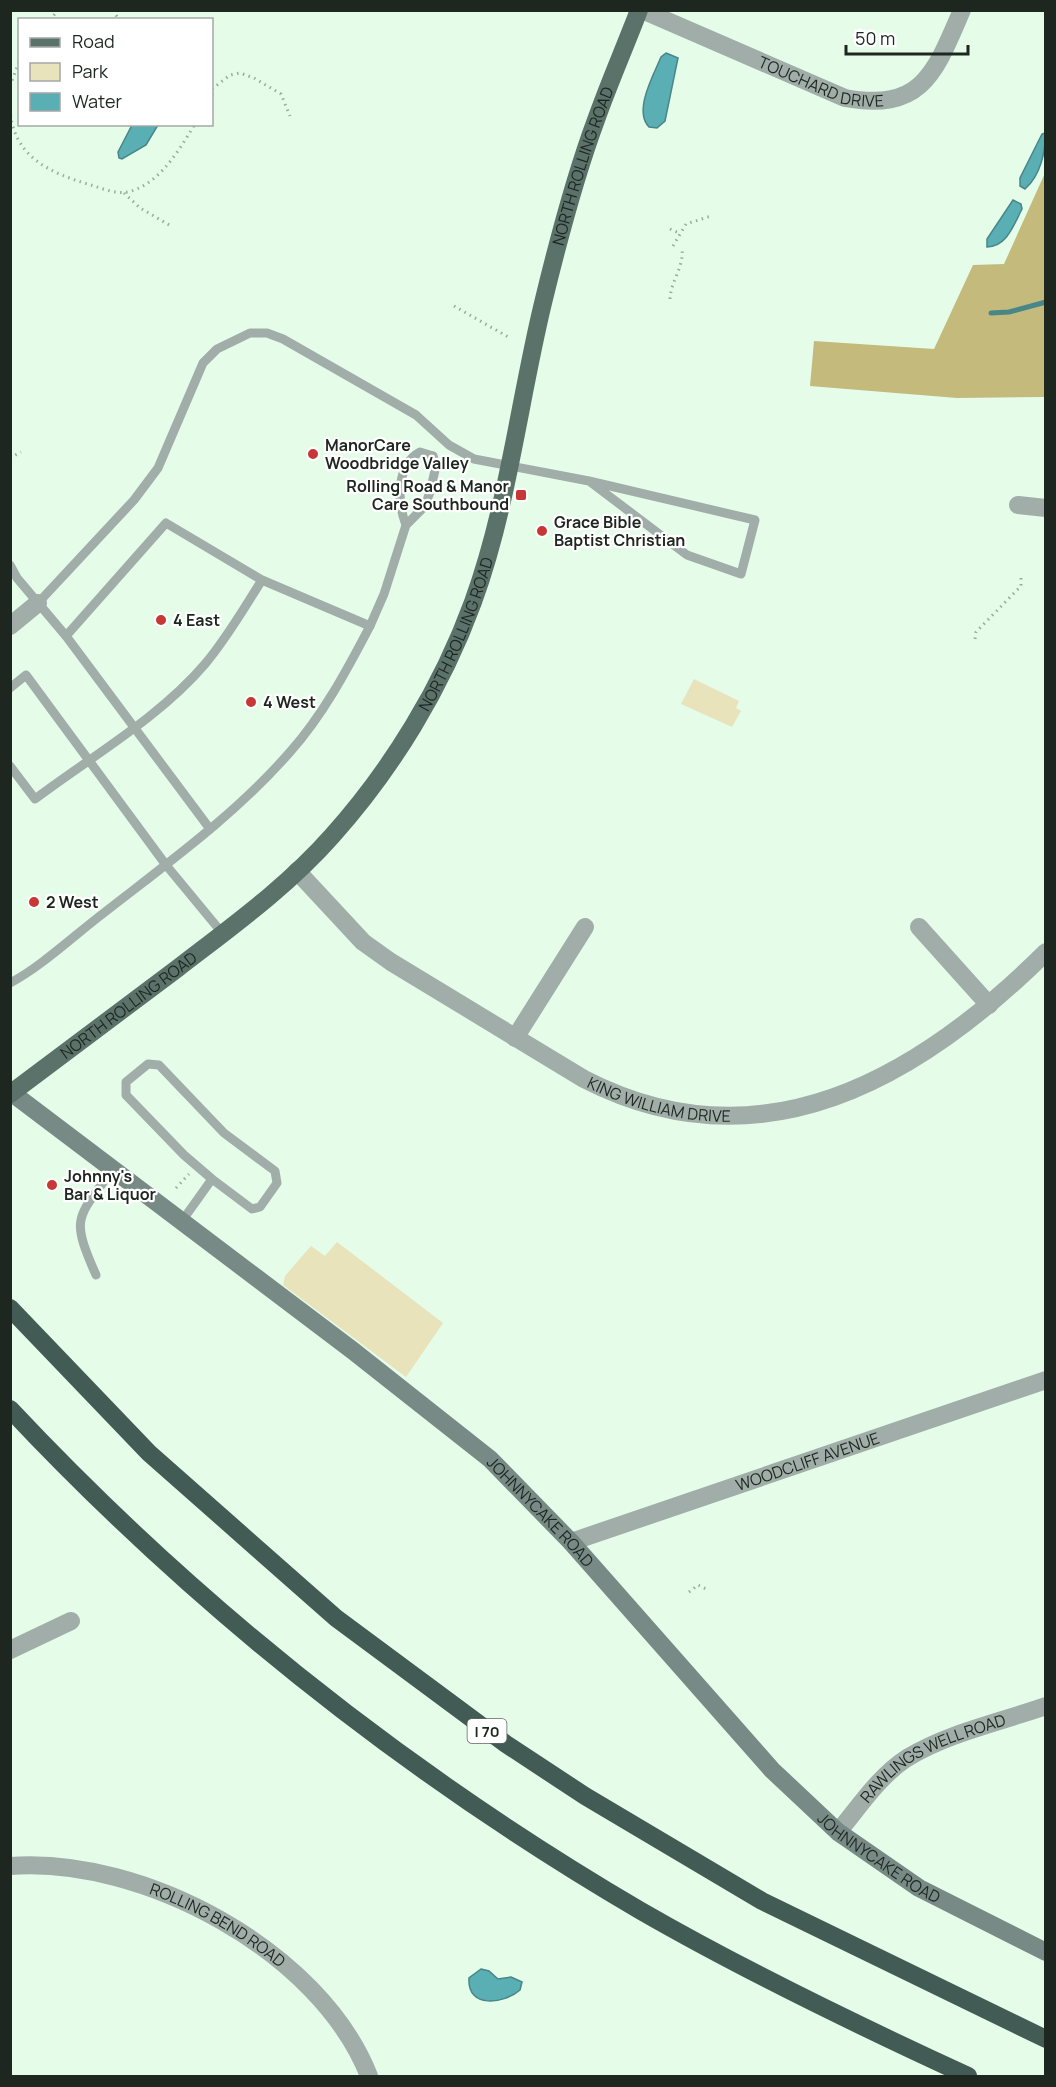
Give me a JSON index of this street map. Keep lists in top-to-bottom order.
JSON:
{
  "streets": {
    "highway": ["I 70"],
    "main road": ["NORTH ROLLING ROAD"],
    "street": [
      "TOUCHARD DRIVE",
      "KING WILLIAM DRIVE",
      "WOODCLIFF AVENUE",
      "JOHNNYCAKE ROAD",
      "RAWLINGS WELL ROAD",
      "ROLLING BEND ROAD"
    ]
  },
  "crossings": [
    ["TOUCHARD DRIVE", "NORTH ROLLING ROAD"],
    ["NORTH ROLLING ROAD", "KING WILLIAM DRIVE"],
    ["NORTH ROLLING ROAD", "JOHNNYCAKE ROAD"],
    ["WOODCLIFF AVENUE", "JOHNNYCAKE ROAD"],
    ["JOHNNYCAKE ROAD", "RAWLINGS WELL ROAD"]
  ],
  "places": {
    "other": [
      "ManorCare Woodbridge Valley",
      "Grace Bible Baptist Christian",
      "4 East",
      "4 West",
      "2 West",
      "Johnny's Bar & Liquor"
    ],
    "transit": ["Rolling Road & Manor Care Southbound"]
  },
  "legend": ["Road", "Park", "Water"],
  "scale_bar": "50 m"
}
